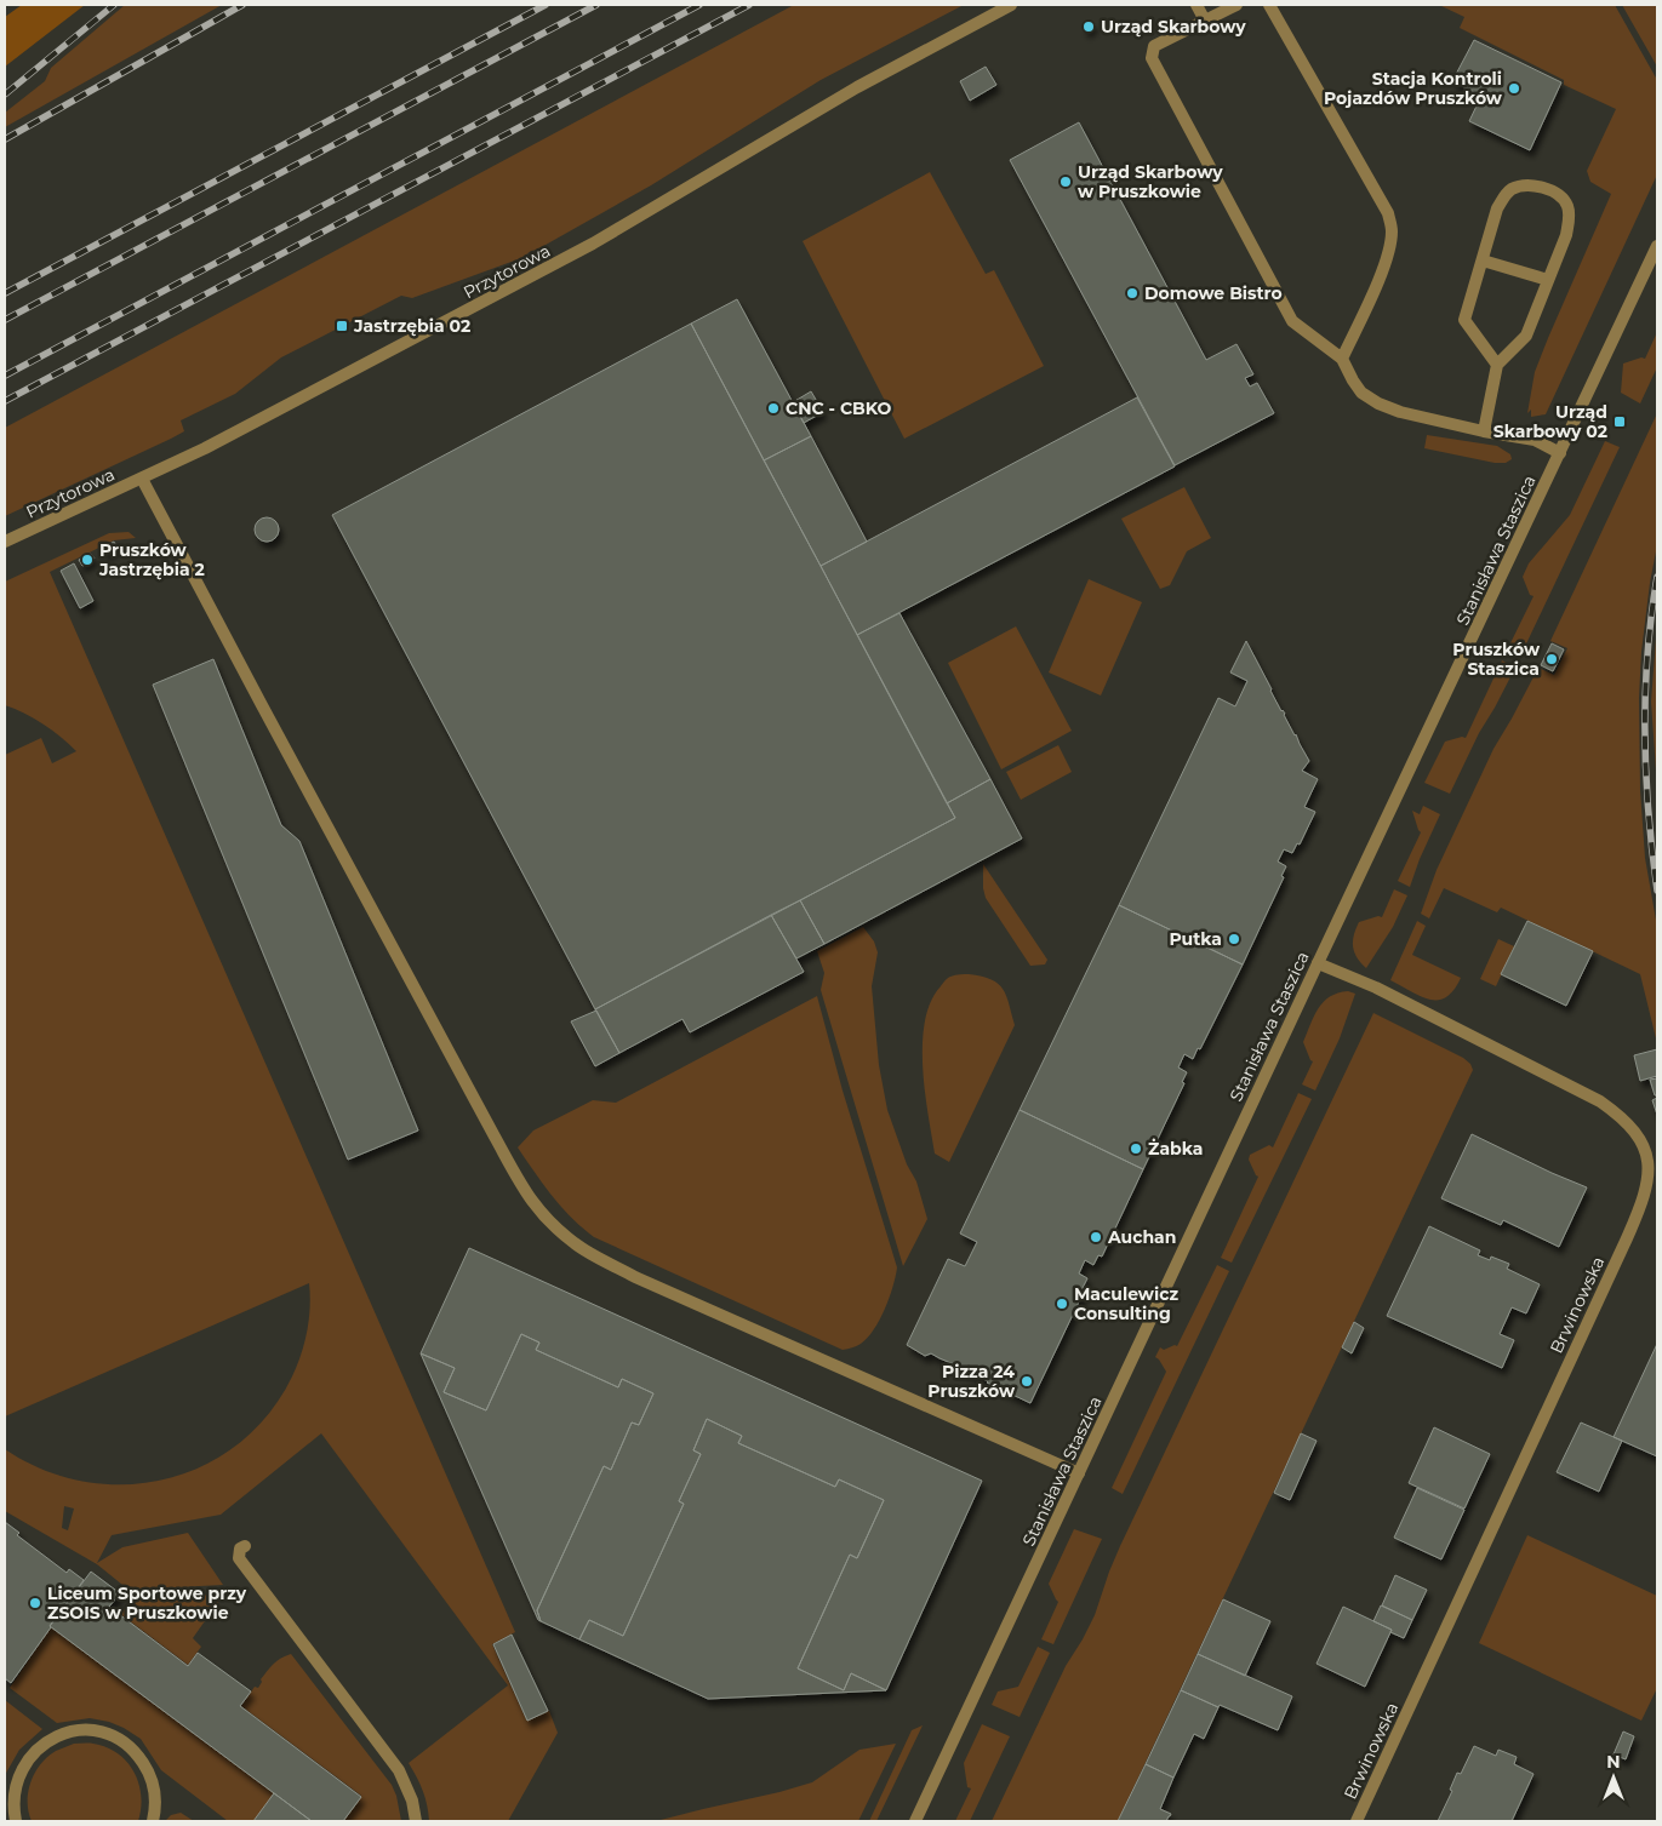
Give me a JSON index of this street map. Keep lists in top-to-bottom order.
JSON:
{
  "streets": {
    "street": ["Przytorowa", "Stanisława Staszica", "Brwinowska"]
  },
  "crossings": [
    ["Stanisława Staszica", "Brwinowska"]
  ],
  "places": {
    "other": [
      "Urząd Skarbowy",
      "Stacja Kontroli Pojazdów Pruszków",
      "Urząd Skarbowy w Pruszkowie",
      "Domowe Bistro",
      "CNC - CBKO",
      "Pruszków Jastrzębia 2",
      "Pruszków Staszica",
      "Putka",
      "Żabka",
      "Auchan",
      "Maculewicz Consulting",
      "Pizza 24 Pruszków",
      "Liceum Sportowe przy ZSOIS w Pruszkowie"
    ],
    "transit": ["Jastrzębia 02", "Urząd Skarbowy 02"]
  },
  "north": "top"
}
